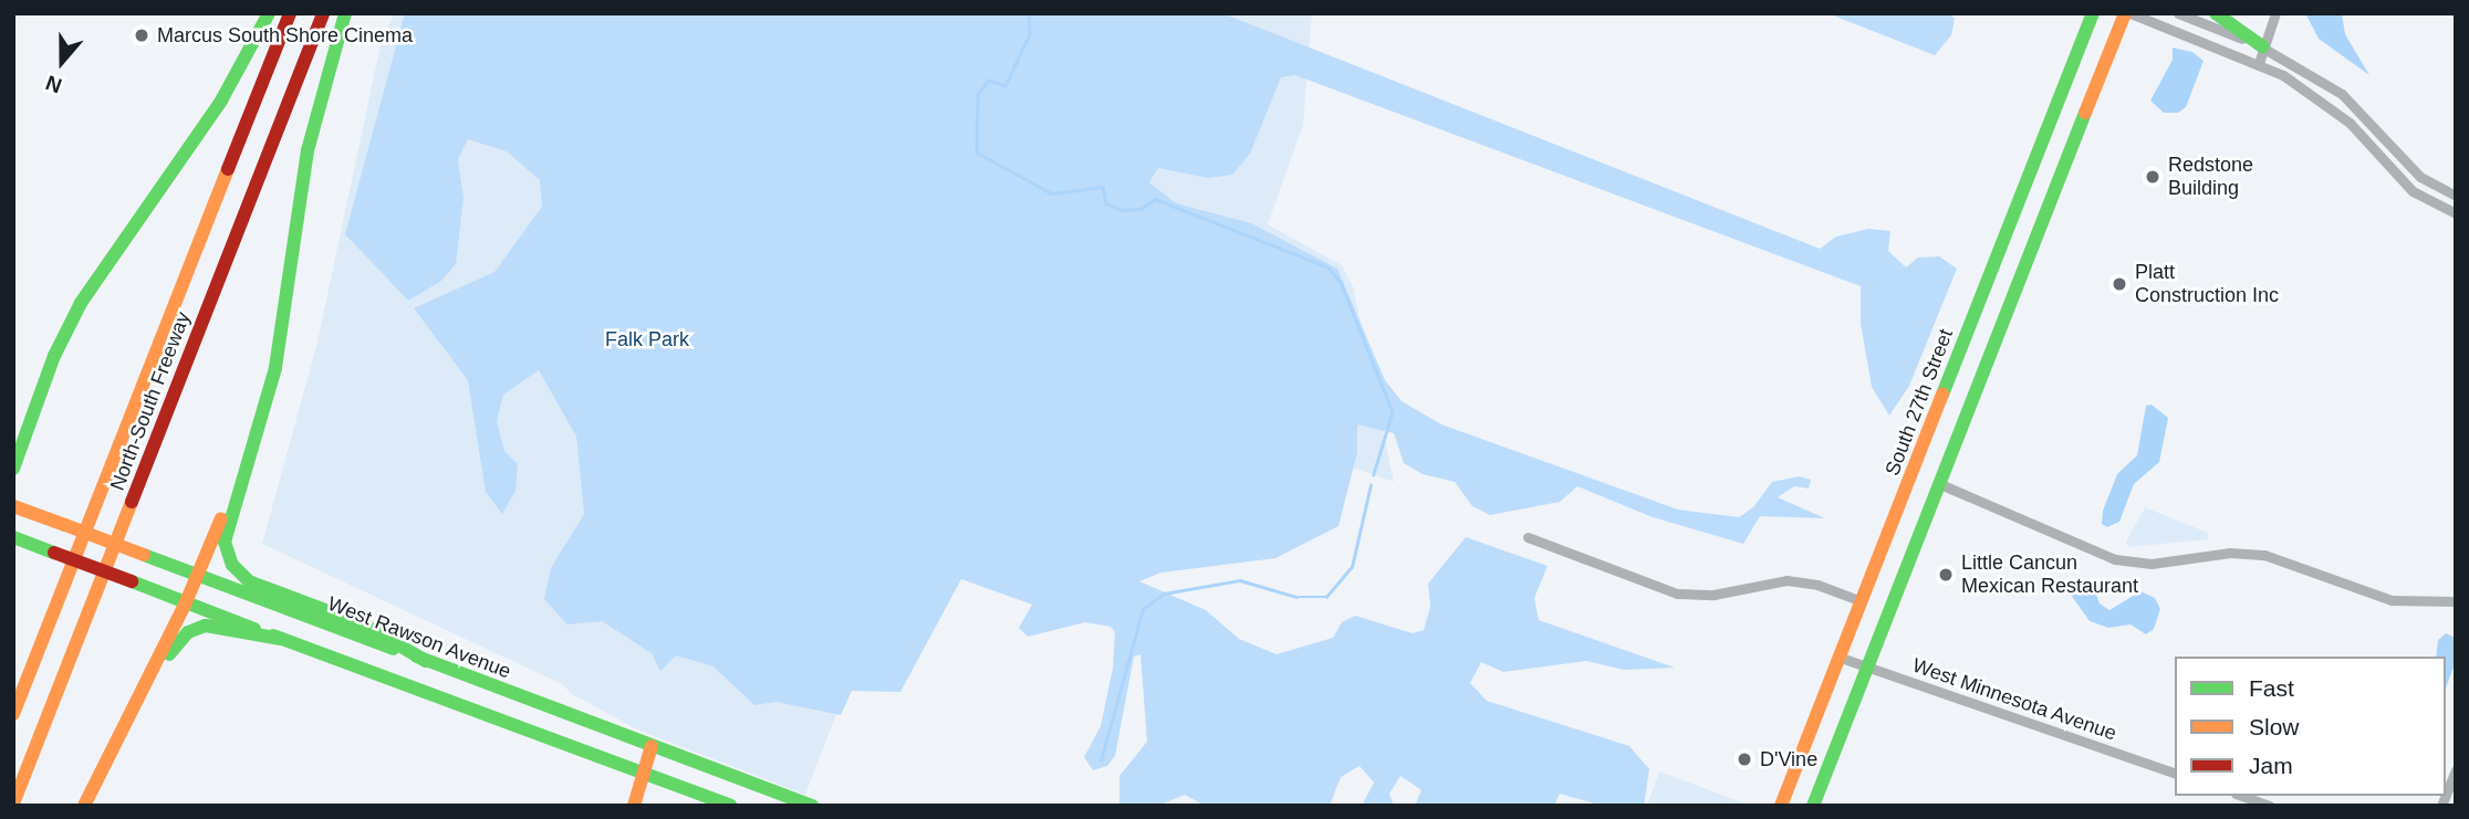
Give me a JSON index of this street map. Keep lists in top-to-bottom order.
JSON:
{
  "streets": {
    "main road": ["North-South Freeway", "South 27th Street", "West Rawson Avenue"],
    "street": ["West Minnesota Avenue"]
  },
  "crossings": [
    ["South 27th Street", "West Minnesota Avenue"]
  ],
  "parks": ["Falk Park"],
  "places": [
    "Marcus South Shore Cinema",
    "Redstone Building",
    "Platt Construction Inc",
    "Little Cancun Mexican Restaurant",
    "D'Vine"
  ],
  "legend": ["Fast", "Slow", "Jam"],
  "north": "bottom"
}
